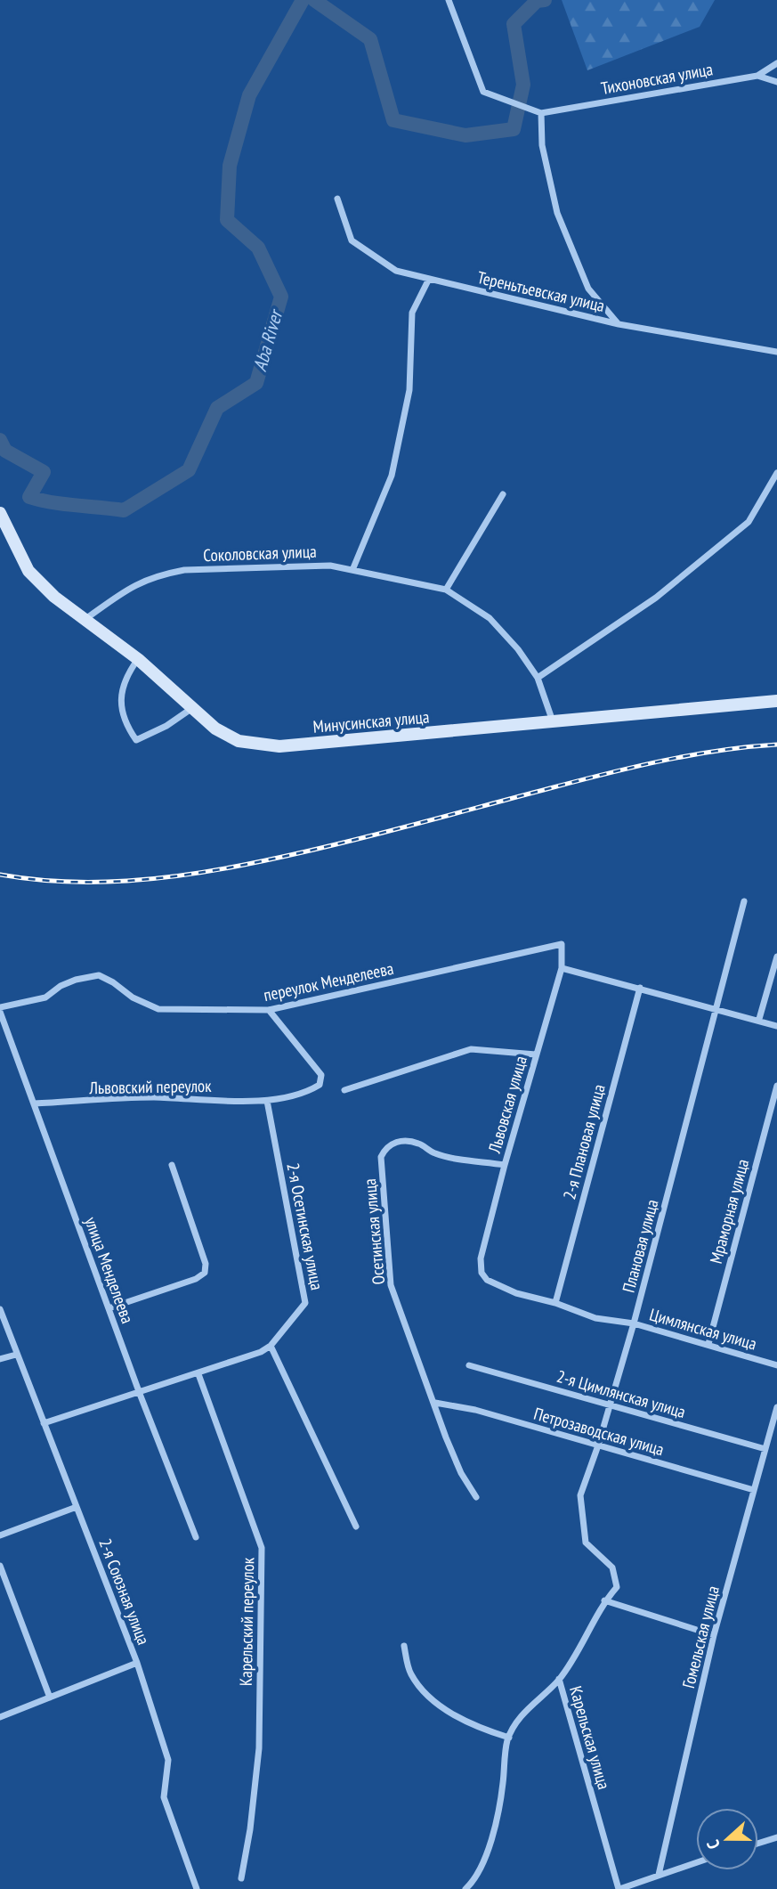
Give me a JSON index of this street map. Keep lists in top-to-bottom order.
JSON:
{
  "streets": {
    "main road": ["Минусинская улица"],
    "street": [
      "Тихоновская улица",
      "Тереньтьевская улица",
      "Соколовская улица",
      "переулок Менделеева",
      "Львовский переулок",
      "Львовская улица",
      "2-я Плановая улица",
      "Мраморная улица",
      "2-я Осетинская улица",
      "Осетинская улица",
      "Плановая улица",
      "улица Менделеева",
      "Цимлянская улица",
      "2-я Цимлянская улица",
      "Петрозаводская улица",
      "2-я Союзная улица",
      "Карельский переулок",
      "Гомельская улица",
      "Карельская улица"
    ]
  },
  "crossings": [
    ["Соколовская улица", "Минусинская улица"],
    ["переулок Менделеева", "Львовский переулок"],
    ["переулок Менделеева", "Львовская улица"],
    ["переулок Менделеева", "улица Менделеева"],
    ["Львовский переулок", "2-я Осетинская улица"],
    ["Львовский переулок", "улица Менделеева"],
    ["Львовская улица", "Осетинская улица"],
    ["Львовская улица", "Цимлянская улица"],
    ["2-я Плановая улица", "Цимлянская улица"],
    ["Мраморная улица", "Цимлянская улица"],
    ["Осетинская улица", "Петрозаводская улица"],
    ["Плановая улица", "Цимлянская улица"],
    ["Плановая улица", "2-я Цимлянская улица"],
    ["Плановая улица", "Петрозаводская улица"],
    ["2-я Цимлянская улица", "Гомельская улица"],
    ["Петрозаводская улица", "Гомельская улица"]
  ],
  "water": ["Aba River"],
  "north": "left"
}
